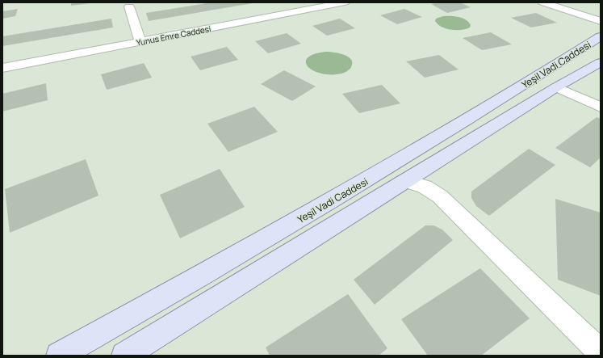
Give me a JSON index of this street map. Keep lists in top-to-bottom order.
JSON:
{
  "streets": {
    "main road": ["Yeşil Vadi Caddesi"],
    "street": ["Yunus Emre Caddesi"]
  }
}
